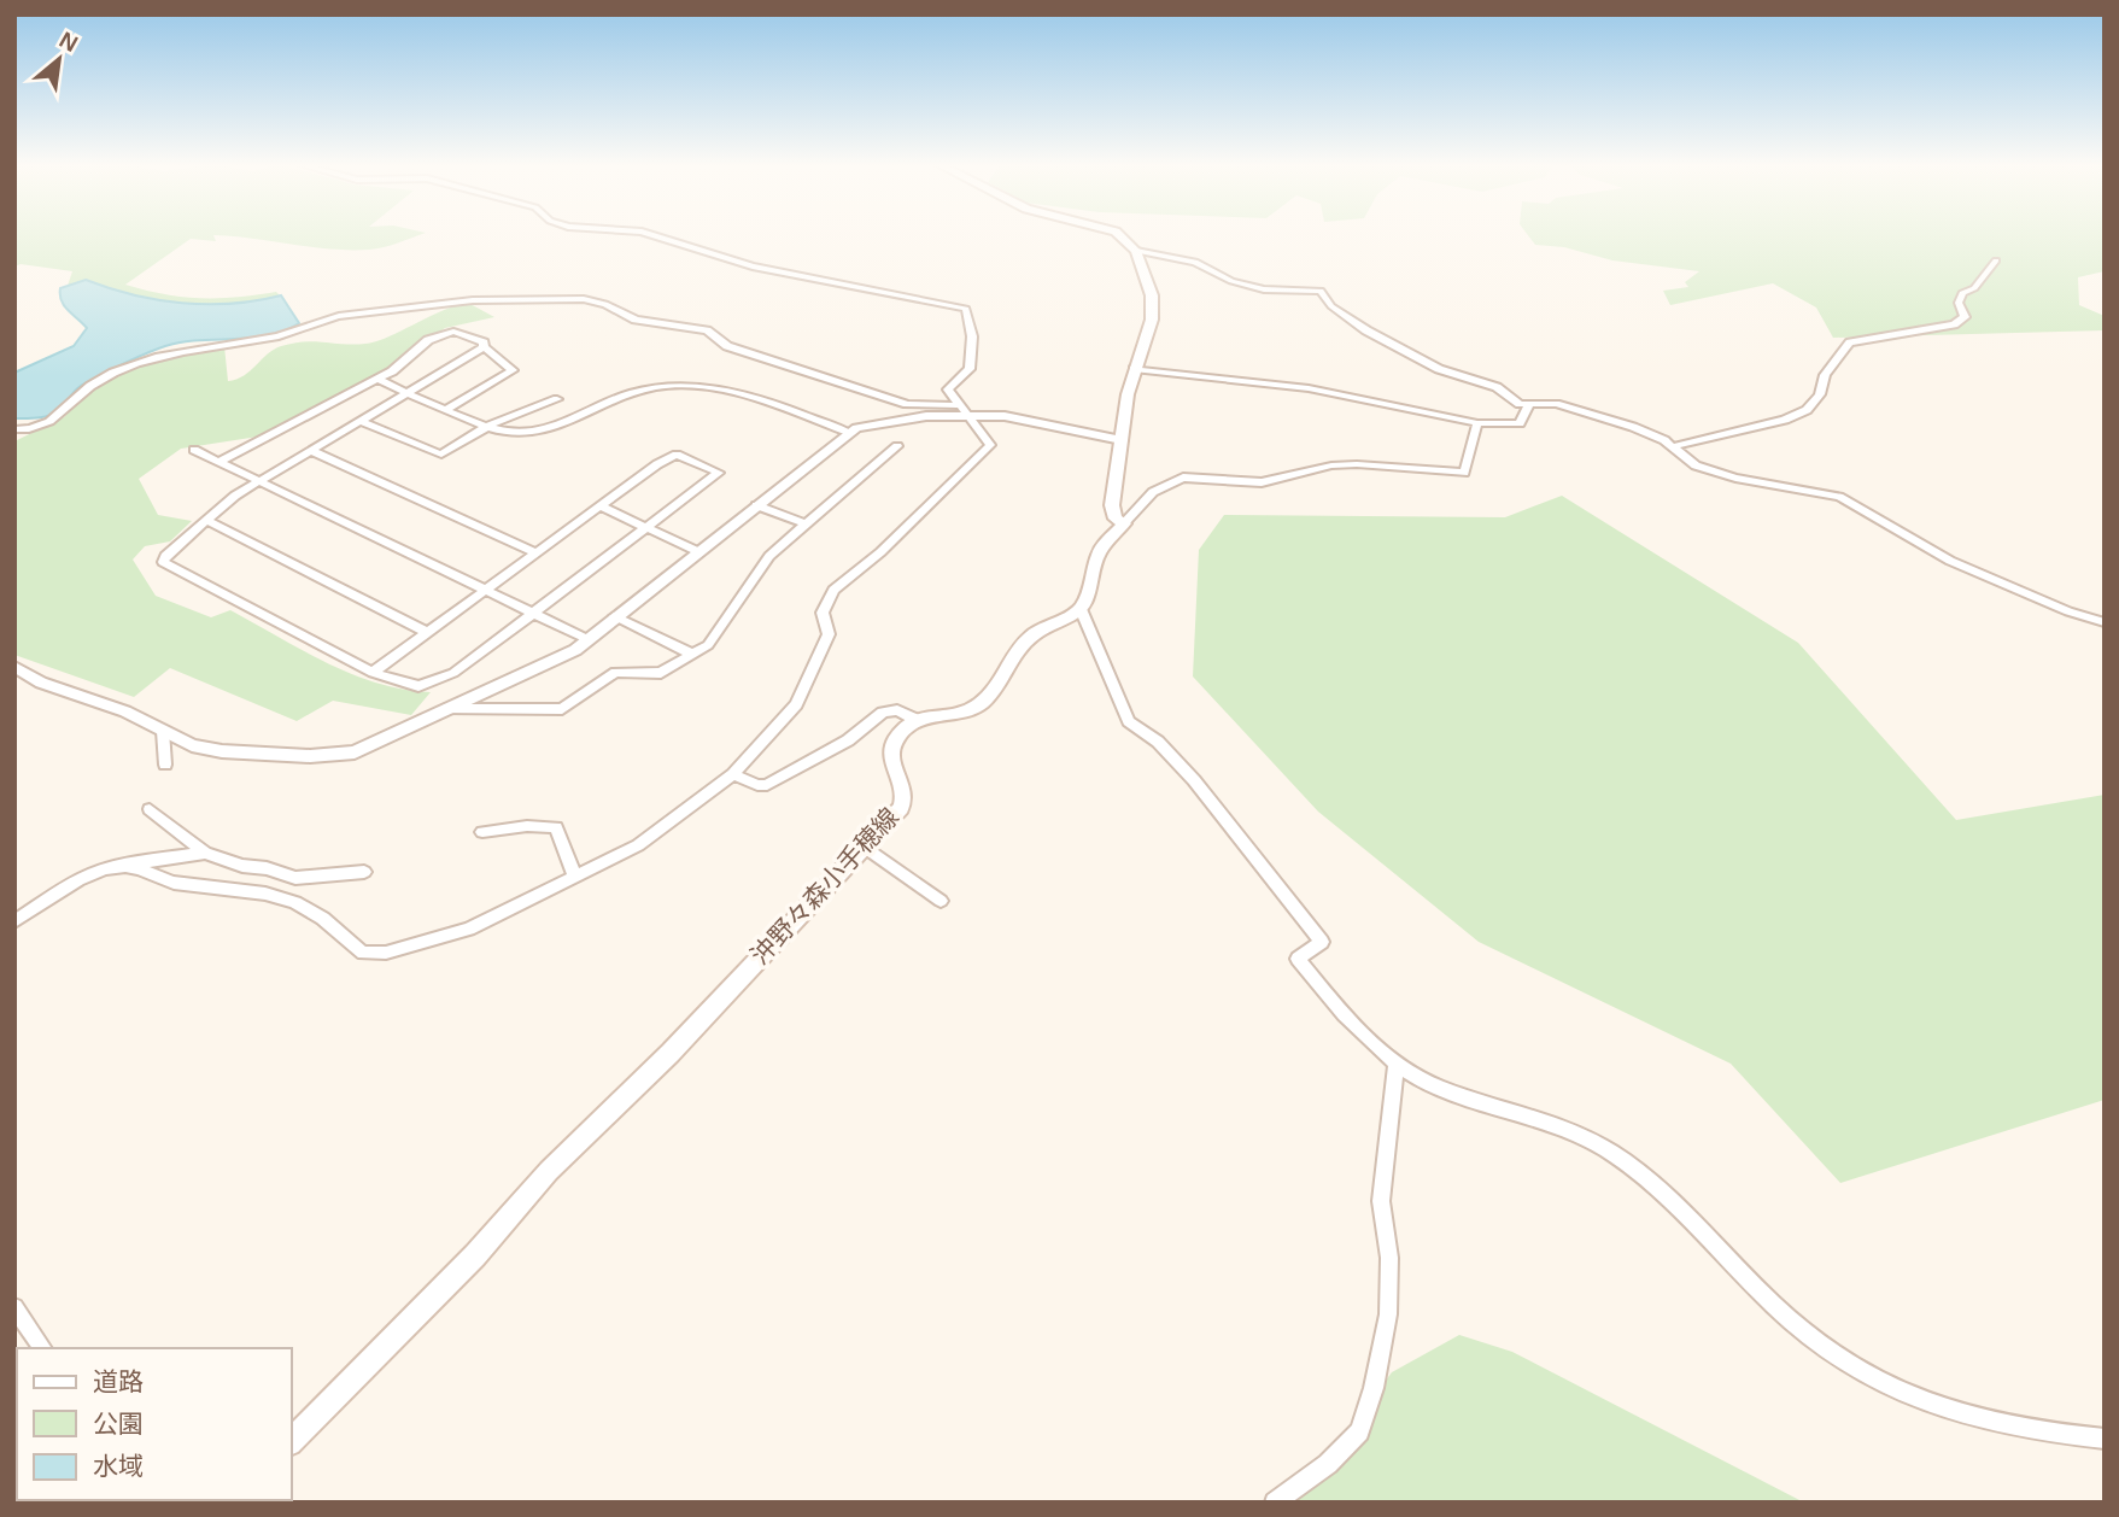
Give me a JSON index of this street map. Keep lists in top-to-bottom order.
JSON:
{
  "streets": {
    "main road": ["沖野々森小手穂線"]
  },
  "legend": ["道路", "公園", "水域"],
  "north": "top right"
}
